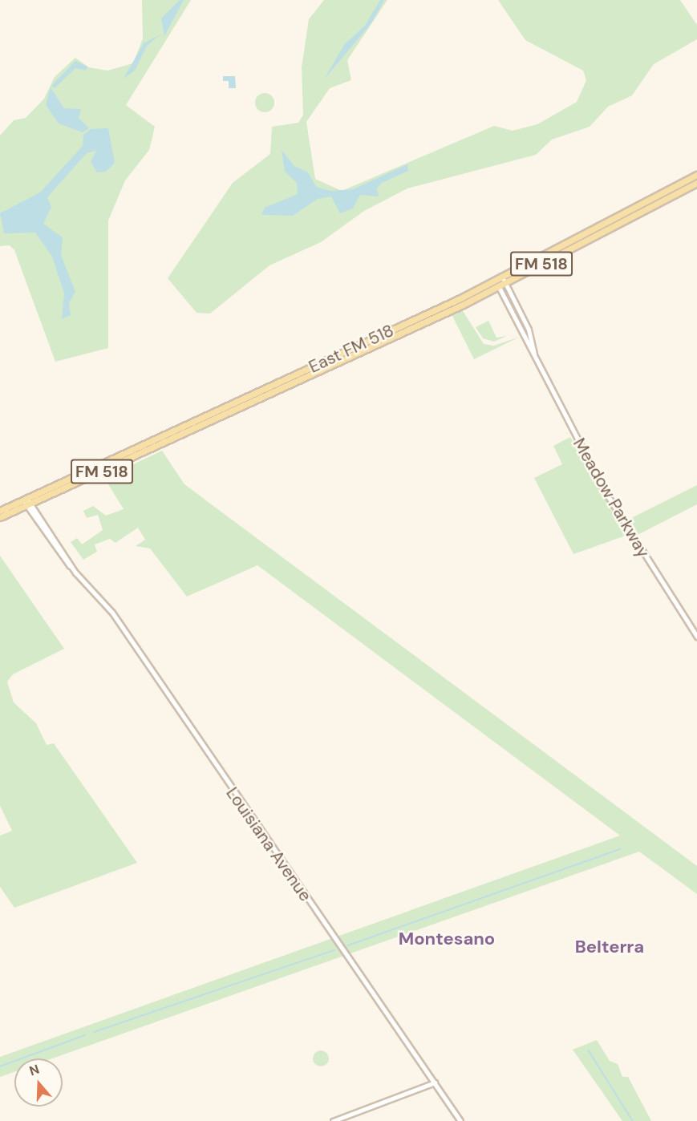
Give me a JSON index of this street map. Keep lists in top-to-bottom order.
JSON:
{
  "streets": {
    "main road": ["FM 518", "East FM 518"],
    "street": ["Meadow Parkway", "Louisiana Avenue"]
  },
  "crossings": [
    ["East FM 518", "Meadow Parkway"],
    ["East FM 518", "Louisiana Avenue"]
  ],
  "districts": ["Montesano", "Belterra"],
  "north": "top"
}
